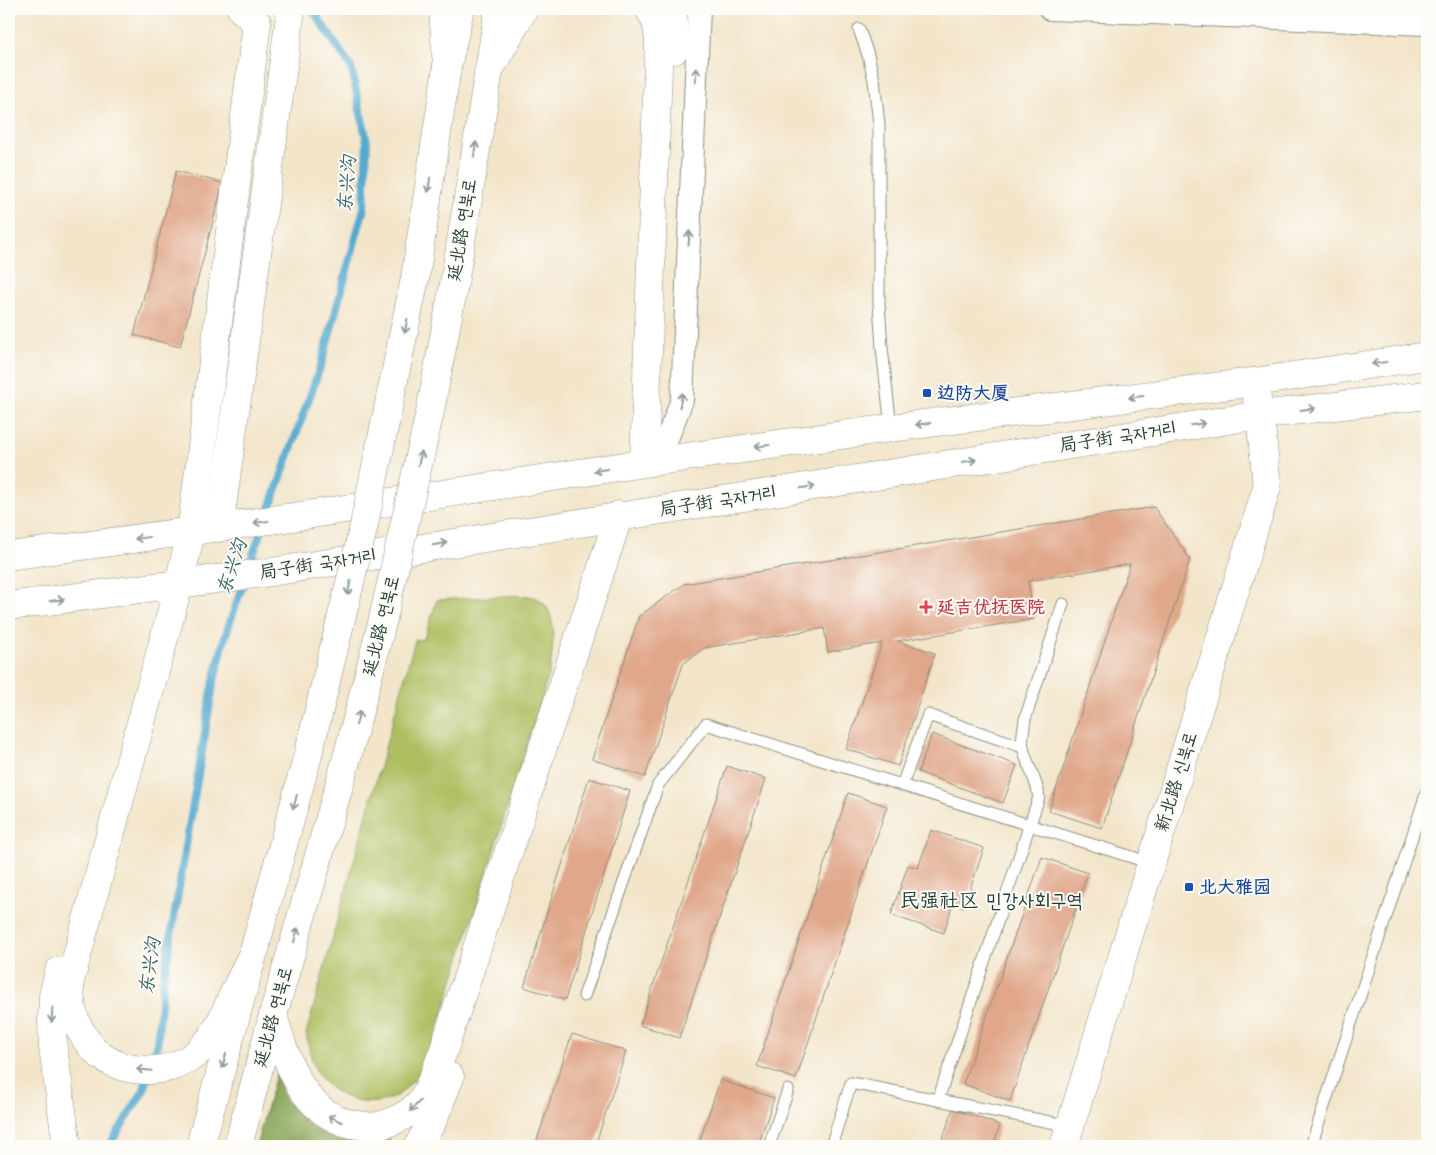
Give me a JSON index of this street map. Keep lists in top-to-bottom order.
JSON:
{
  "streets": {
    "main road": ["延北路 연북로", "局子街 국자거리", "新北路 신북로"]
  },
  "crossings": [
    ["局子街 국자거리", "新北路 신북로"]
  ],
  "districts": ["民强社区 민강사회구역"],
  "water": ["东兴沟"],
  "places": {
    "transit": ["边防大厦", "北大雅园"],
    "health": ["延吉优抚医院"]
  }
}
